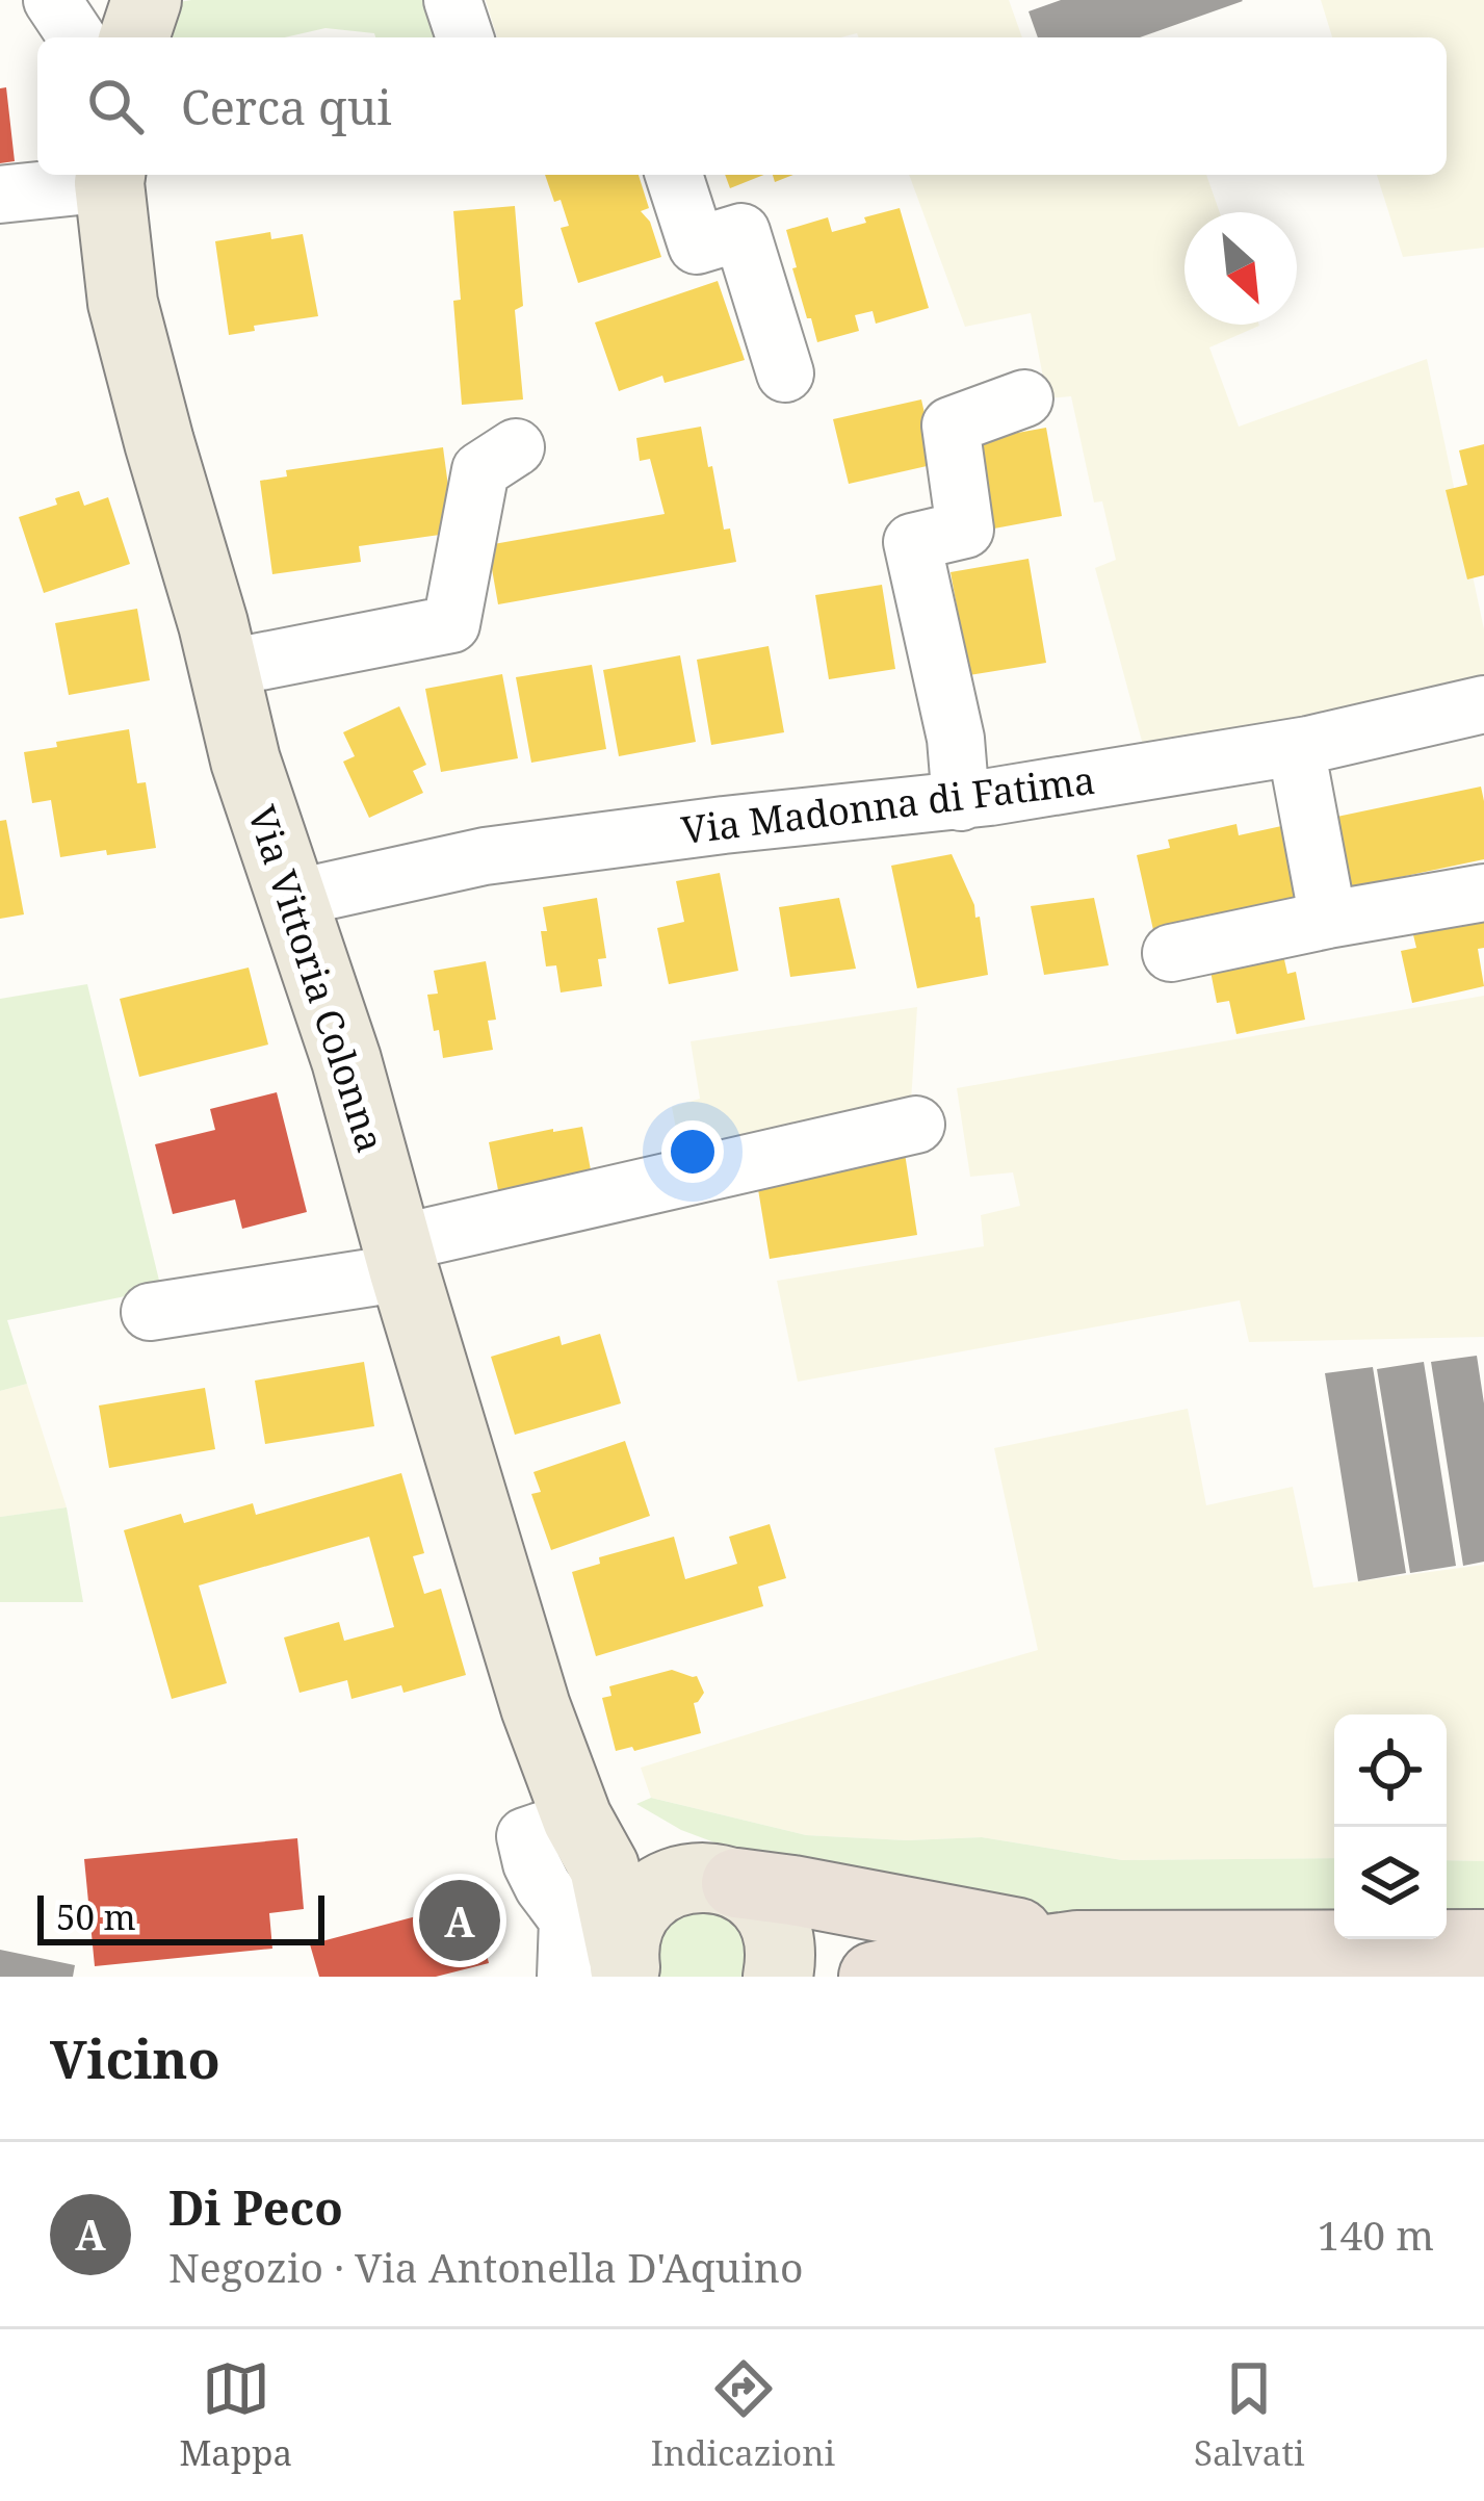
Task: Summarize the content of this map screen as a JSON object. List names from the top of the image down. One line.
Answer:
{"streets":{"main road":["Via Vittoria Colonna"],"street":["Via Madonna di Fatima"]},"crossings":[["Via Madonna di Fatima","Via Vittoria Colonna"]],"scale_bar":"50 m","north":"bottom right","page":{"search":"Cerca qui","pins":"A","scale":"50 m","heading":"Vicino","list":[{"mark":"A","name":"Di Peco","note":"Negozio · Via Antonella D'Aquino","value":"140 m"}],"nav":["Mappa","Indicazioni","Salvati"]}}
